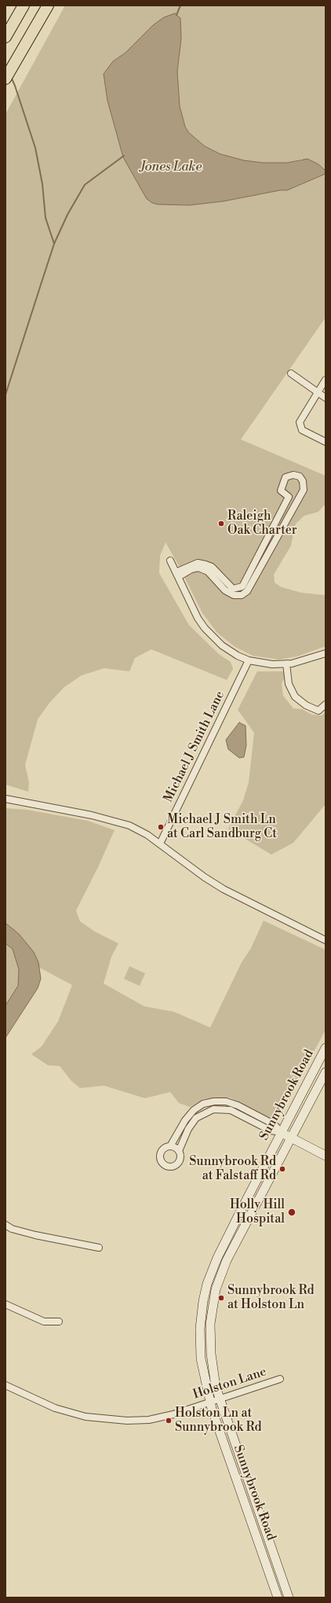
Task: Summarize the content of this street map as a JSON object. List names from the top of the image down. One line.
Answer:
{"streets":{"main road":["Sunnybrook Road"],"street":["Michael J Smith Lane","Holston Lane"]},"crossings":[["Sunnybrook Road","Holston Lane"]],"water":["Jones Lake"],"places":["Raleigh Oak Charter","Michael J Smith Ln at Carl Sandburg Ct","Sunnybrook Rd at Falstaff Rd","Holly Hill Hospital","Sunnybrook Rd at Holston Ln","Holston Ln at Sunnybrook Rd"]}
